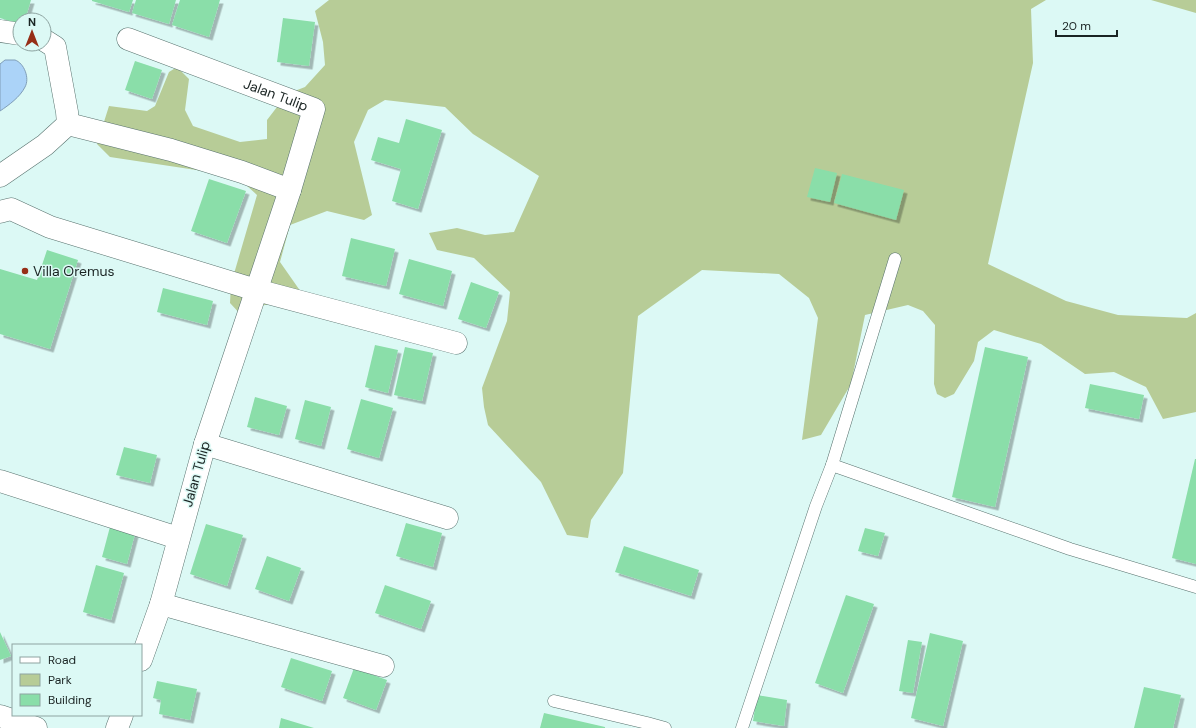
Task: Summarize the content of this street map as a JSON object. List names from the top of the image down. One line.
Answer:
{"streets":{"street":["Jalan Tulip"]},"places":["Villa Oremus"],"legend":["Road","Park","Building"],"scale_bar":"20 m","north":"top"}
